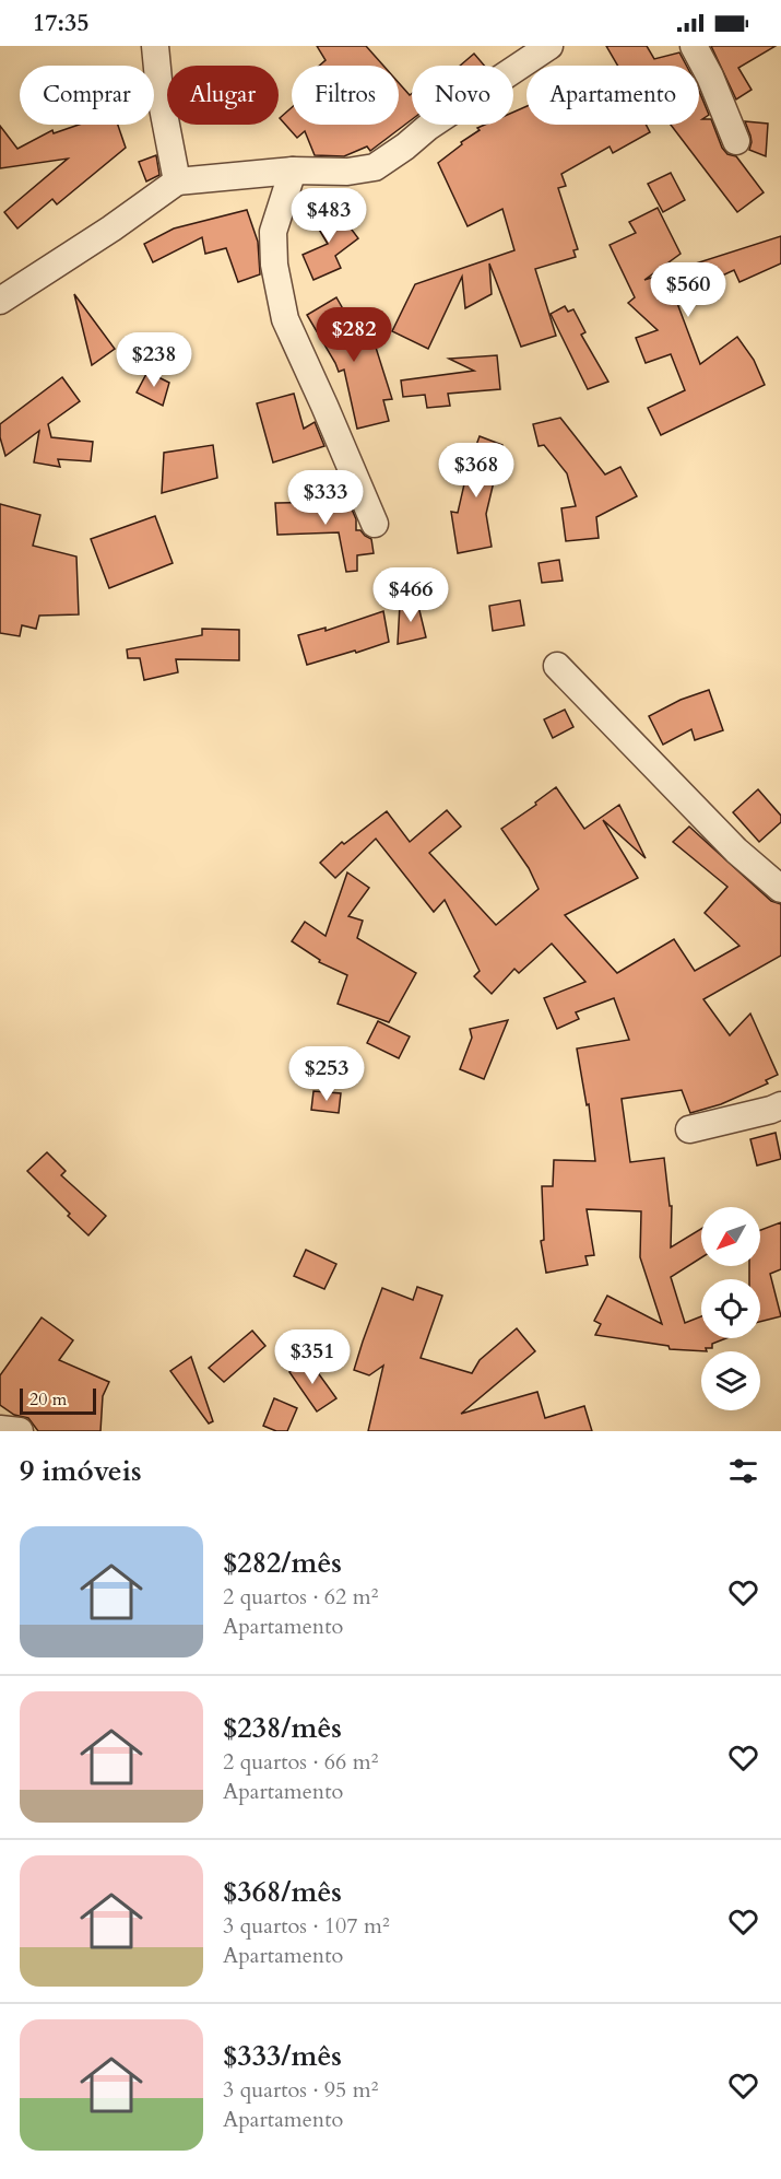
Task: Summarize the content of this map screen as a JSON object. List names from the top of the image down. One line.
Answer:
{"scale_bar":"20 m","north":"bottom left","page":{"status":"17:35","chip":["Comprar","Alugar","Filtros","Novo","Apartamento"],"price":["$483","$560","$282","$238","$368","$333","$466","$253","$351"],"scale":"20 m","heading":"9 imóveis","list":[{"name":"$282/mês","note":"2 quartos · 62 m² · Apartamento"},{"name":"$238/mês","note":"2 quartos · 66 m² · Apartamento"},{"name":"$368/mês","note":"3 quartos · 107 m² · Apartamento"},{"name":"$333/mês","note":"3 quartos · 95 m² · Apartamento"}]}}
